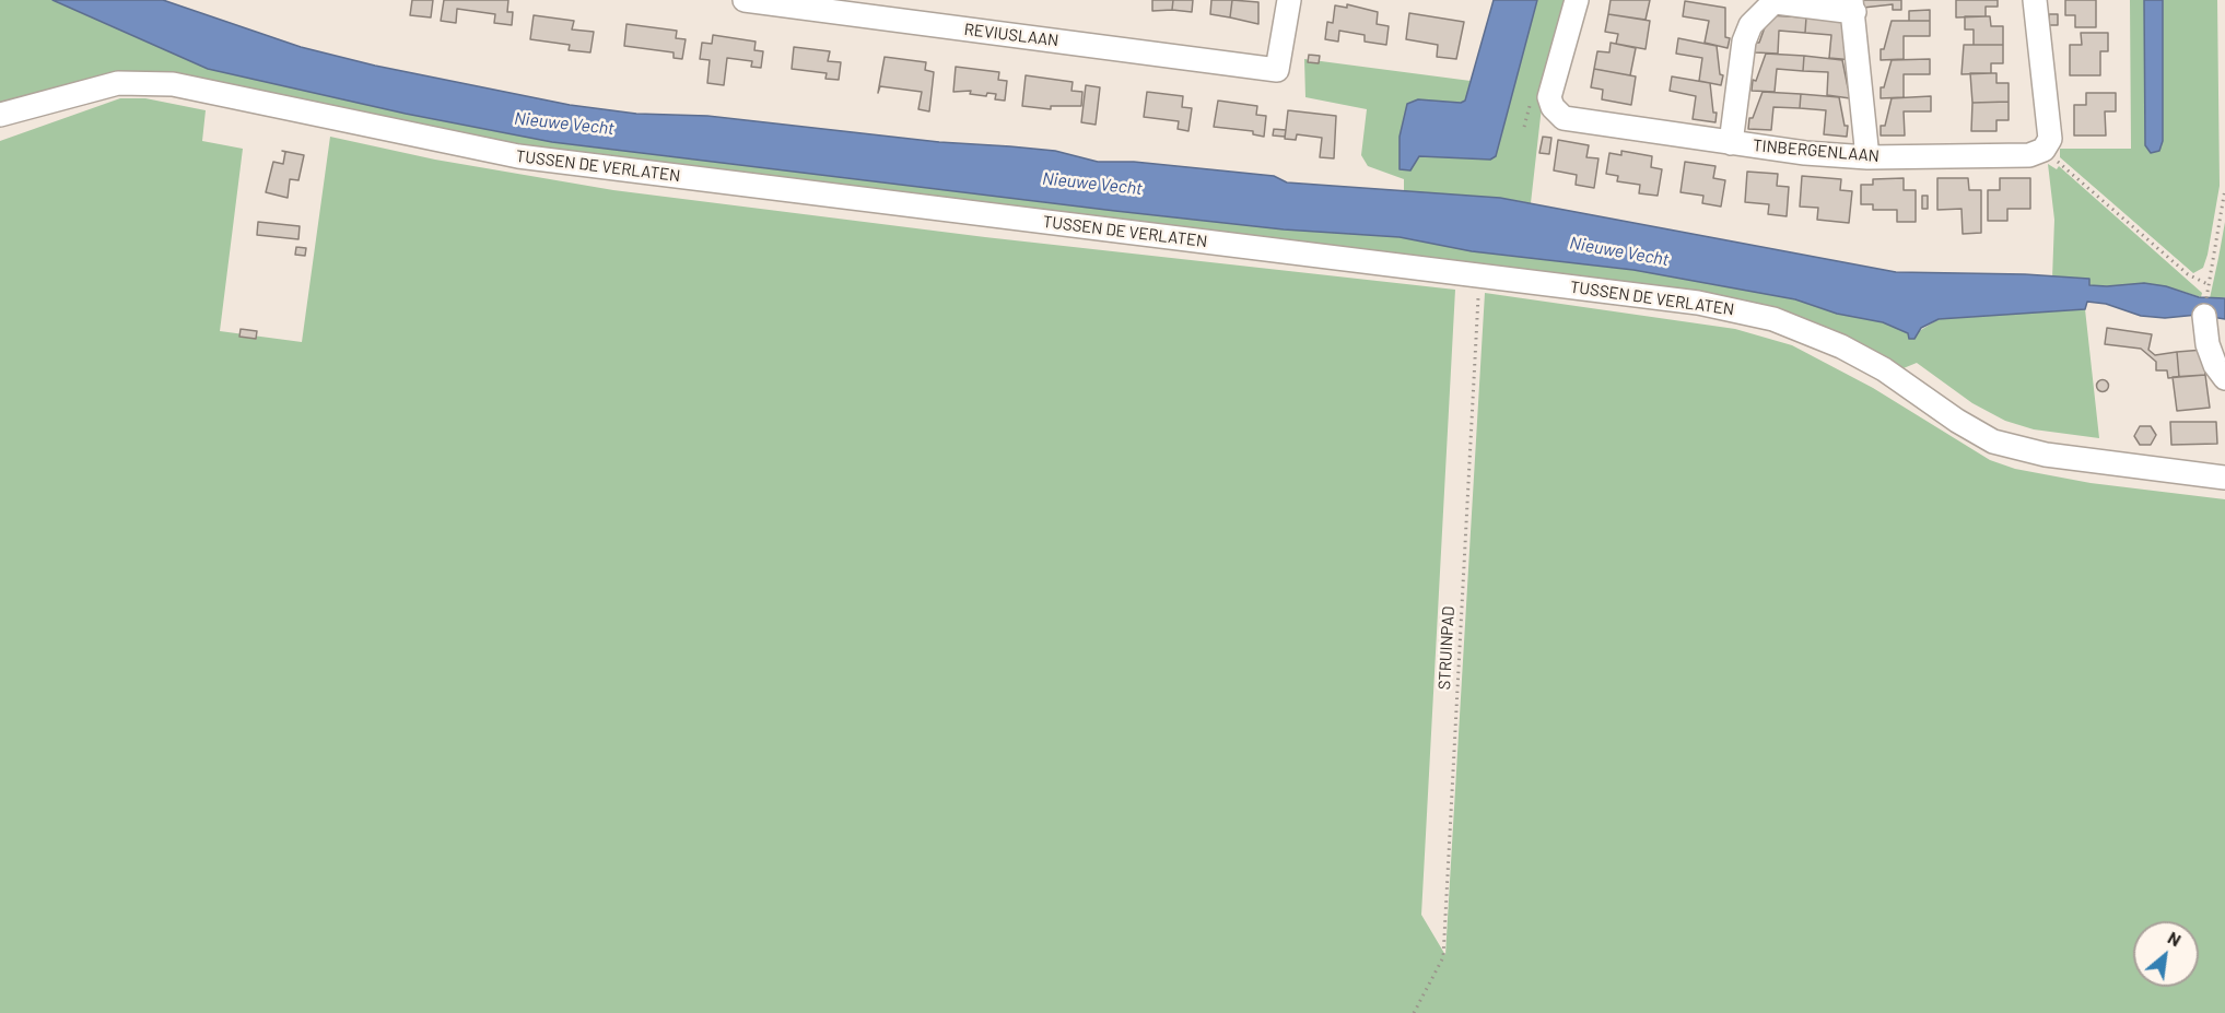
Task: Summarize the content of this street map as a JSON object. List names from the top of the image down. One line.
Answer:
{"streets":{"street":["REVIUSLAAN","TINBERGENLAAN","TUSSEN DE VERLATEN"],"path":["STRUINPAD"]},"crossings":[["TUSSEN DE VERLATEN","STRUINPAD"]],"water":["Nieuwe Vecht"],"north":"top right"}
